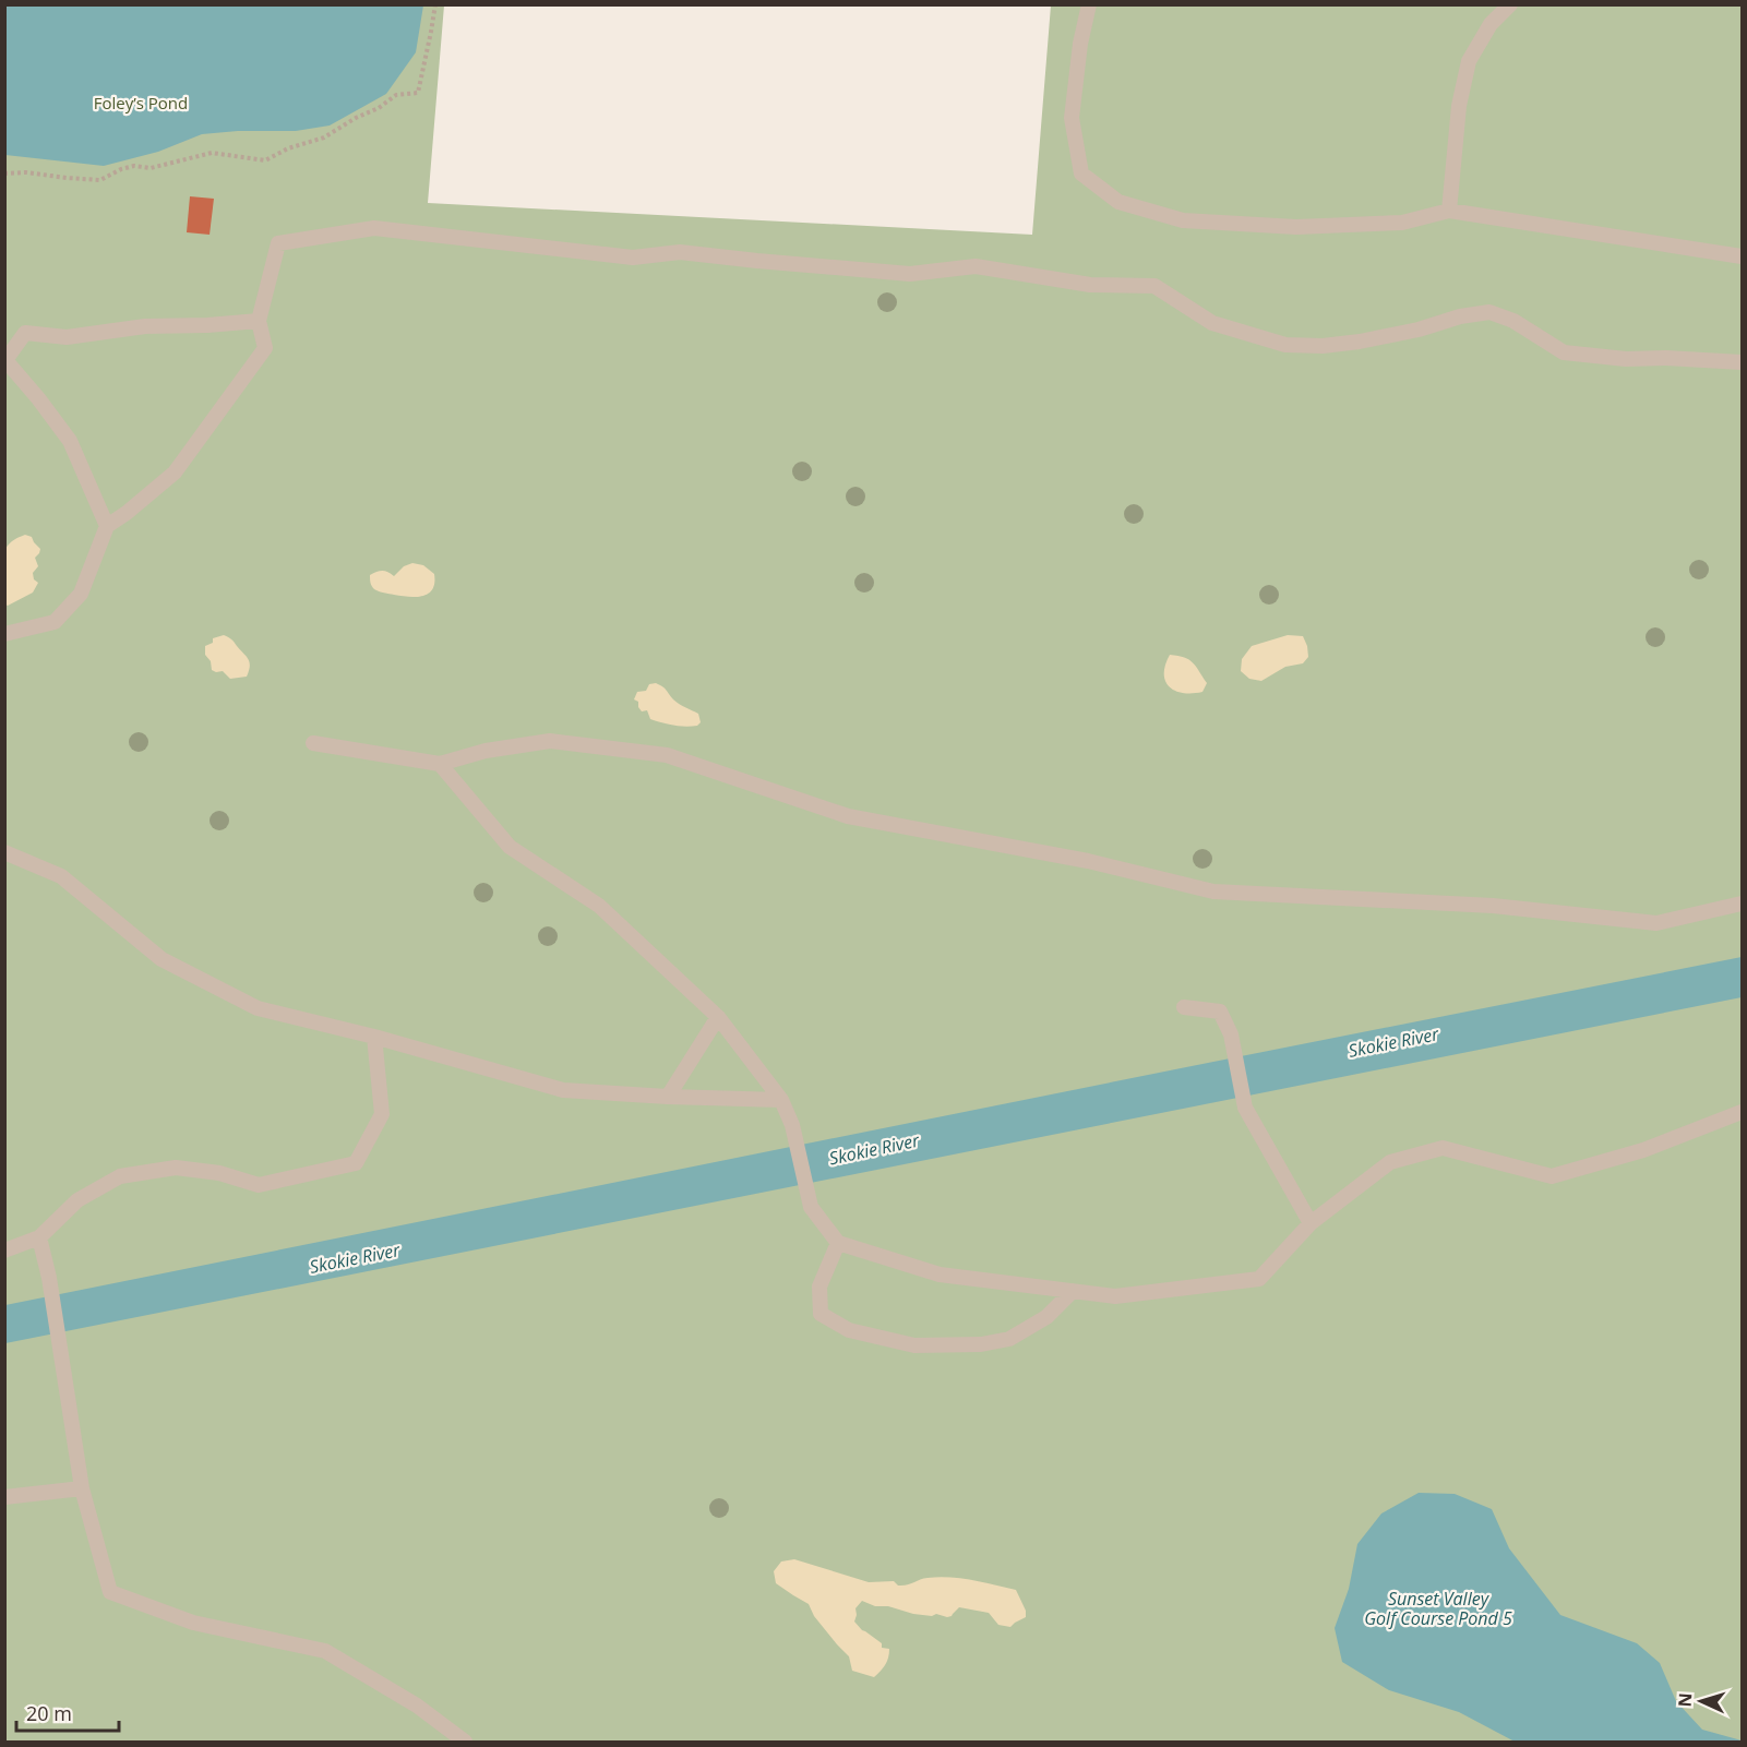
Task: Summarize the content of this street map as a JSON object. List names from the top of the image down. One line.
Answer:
{"water":["Skokie River","Sunset Valley Golf Course Pond 5"],"parks":["Foley’s Pond"],"scale_bar":"20 m","north":"left"}
